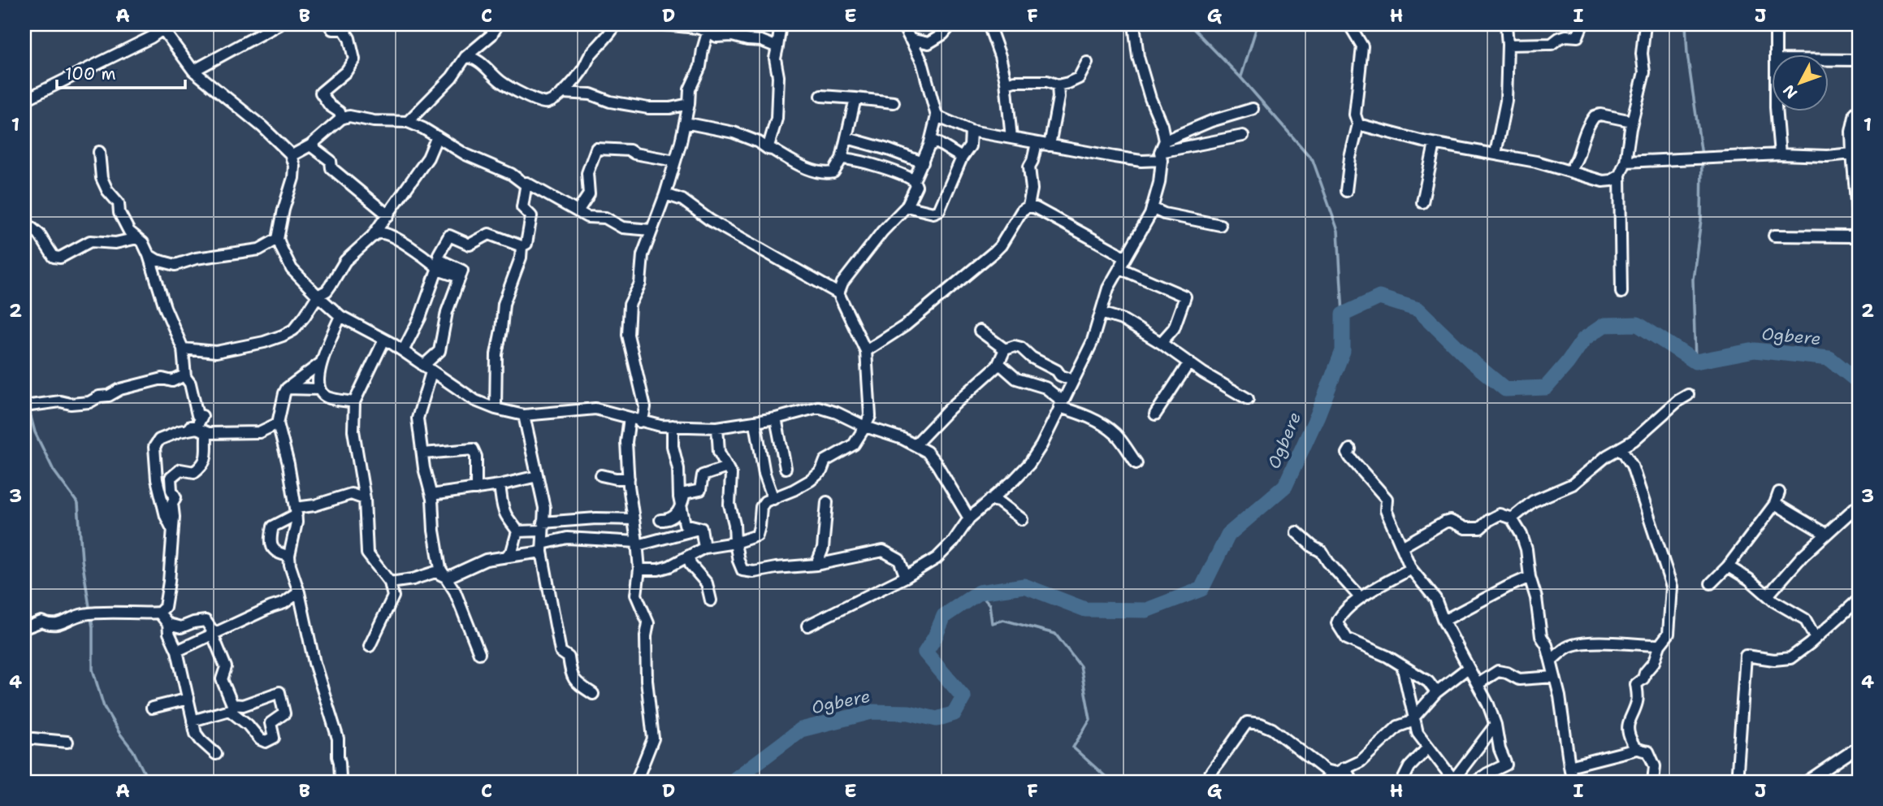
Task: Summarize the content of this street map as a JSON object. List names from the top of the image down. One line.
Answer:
{"water":["Ogbere"],"scale_bar":"100 m","north":"bottom left","grid":{"columns":["A","B","C","D","E","F","G","H","I","J"],"rows":["1","2","3","4"]}}
